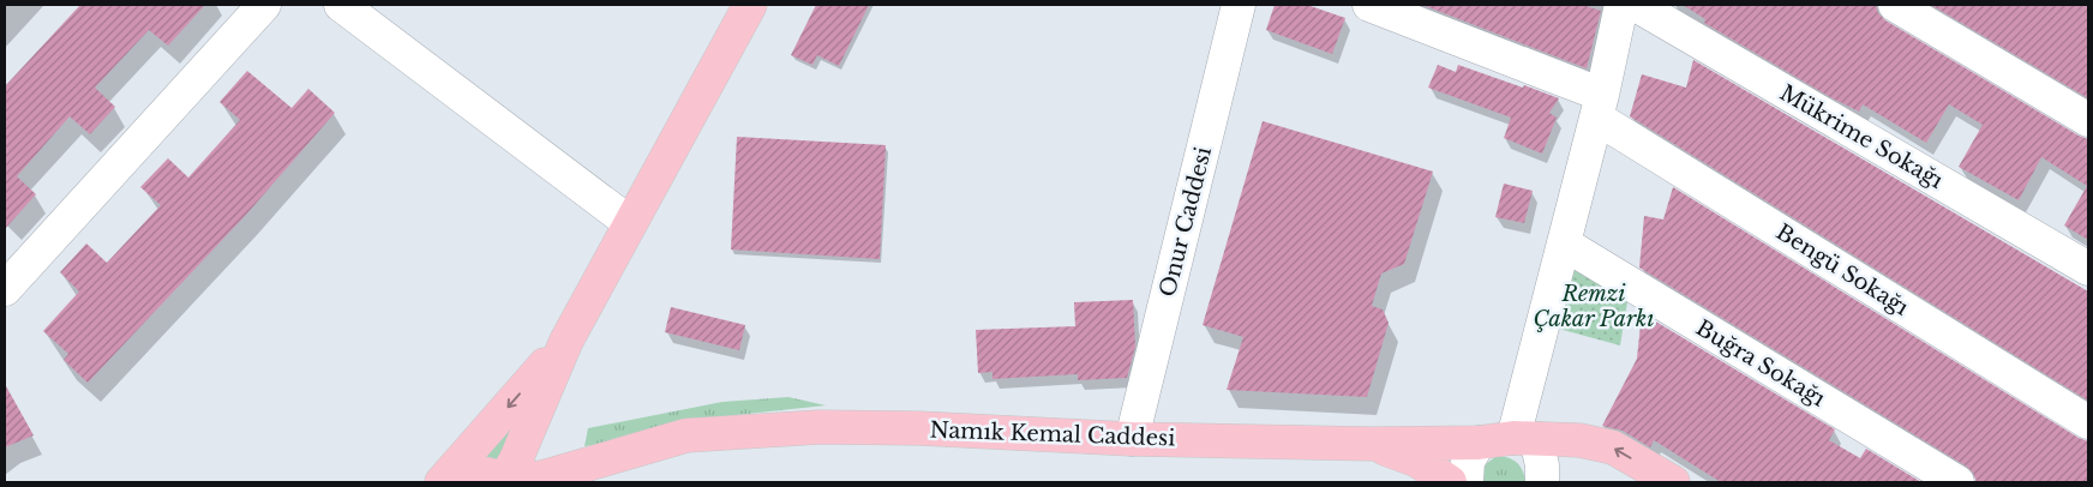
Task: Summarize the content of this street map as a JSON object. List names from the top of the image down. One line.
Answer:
{"streets":{"main road":["Namık Kemal Caddesi"],"street":["Mükrime Sokağı","Onur Caddesi","Bengü Sokağı","Buğra Sokağı"]},"crossings":[["Onur Caddesi","Namık Kemal Caddesi"]],"parks":["Remzi Çakar Parkı"]}
